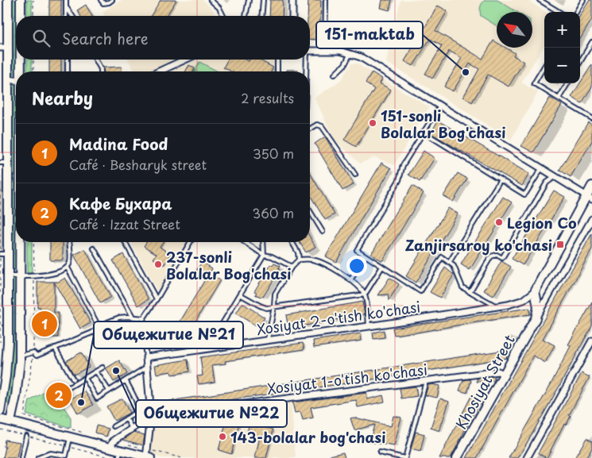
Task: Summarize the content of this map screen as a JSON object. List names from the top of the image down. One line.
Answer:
{"streets":{"main road":["Khosiyat Street"],"street":["Xosiyat 2-o'tish ko'chasi","Xosiyat 1-o'tish ko'chasi"]},"crossings":[["Xosiyat 2-o'tish ko'chasi","Khosiyat Street"],["Xosiyat 1-o'tish ko'chasi","Khosiyat Street"]],"places":{"other":["151-maktab","151-sonli Bolalar Bog'chasi","Legion Co","237-sonli Bolalar Bog'chasi","Общежитие №22","Общежитие №21","143-bolalar bog'chasi"],"transit":["Zanjirsaroy ko'chasi"]},"north":"top left","page":{"map_buttons":["+","−"],"search":"Search here","heading":["Nearby","2 results"],"list":[{"mark":"1","name":"Madina Food","note":"Café · Besharyk street","value":"350 m"},{"mark":"2","name":"Кафе Бухара","note":"Café · Izzat Street","value":"360 m"}],"pins":["1","2"]}}
